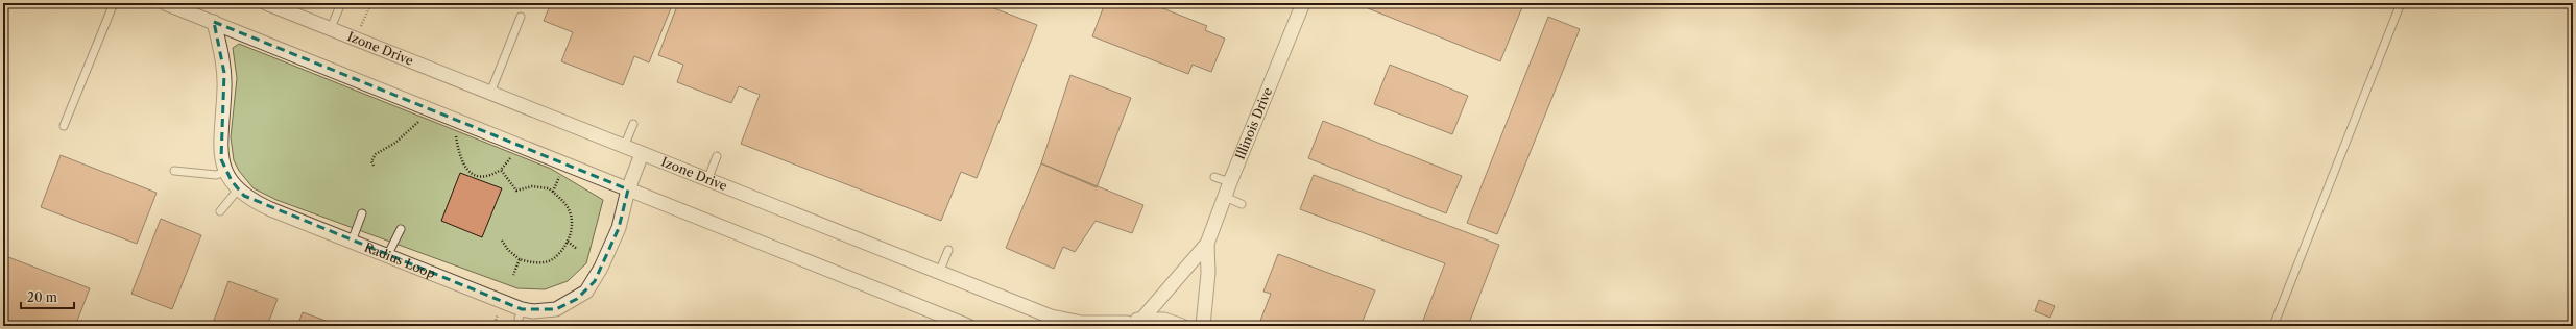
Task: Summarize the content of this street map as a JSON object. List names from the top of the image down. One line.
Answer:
{"streets":{"street":["Izone Drive","Illinois Drive","Radius Loop"]},"crossings":[["Izone Drive","Illinois Drive"],["Izone Drive","Radius Loop"]],"scale_bar":"20 m"}
